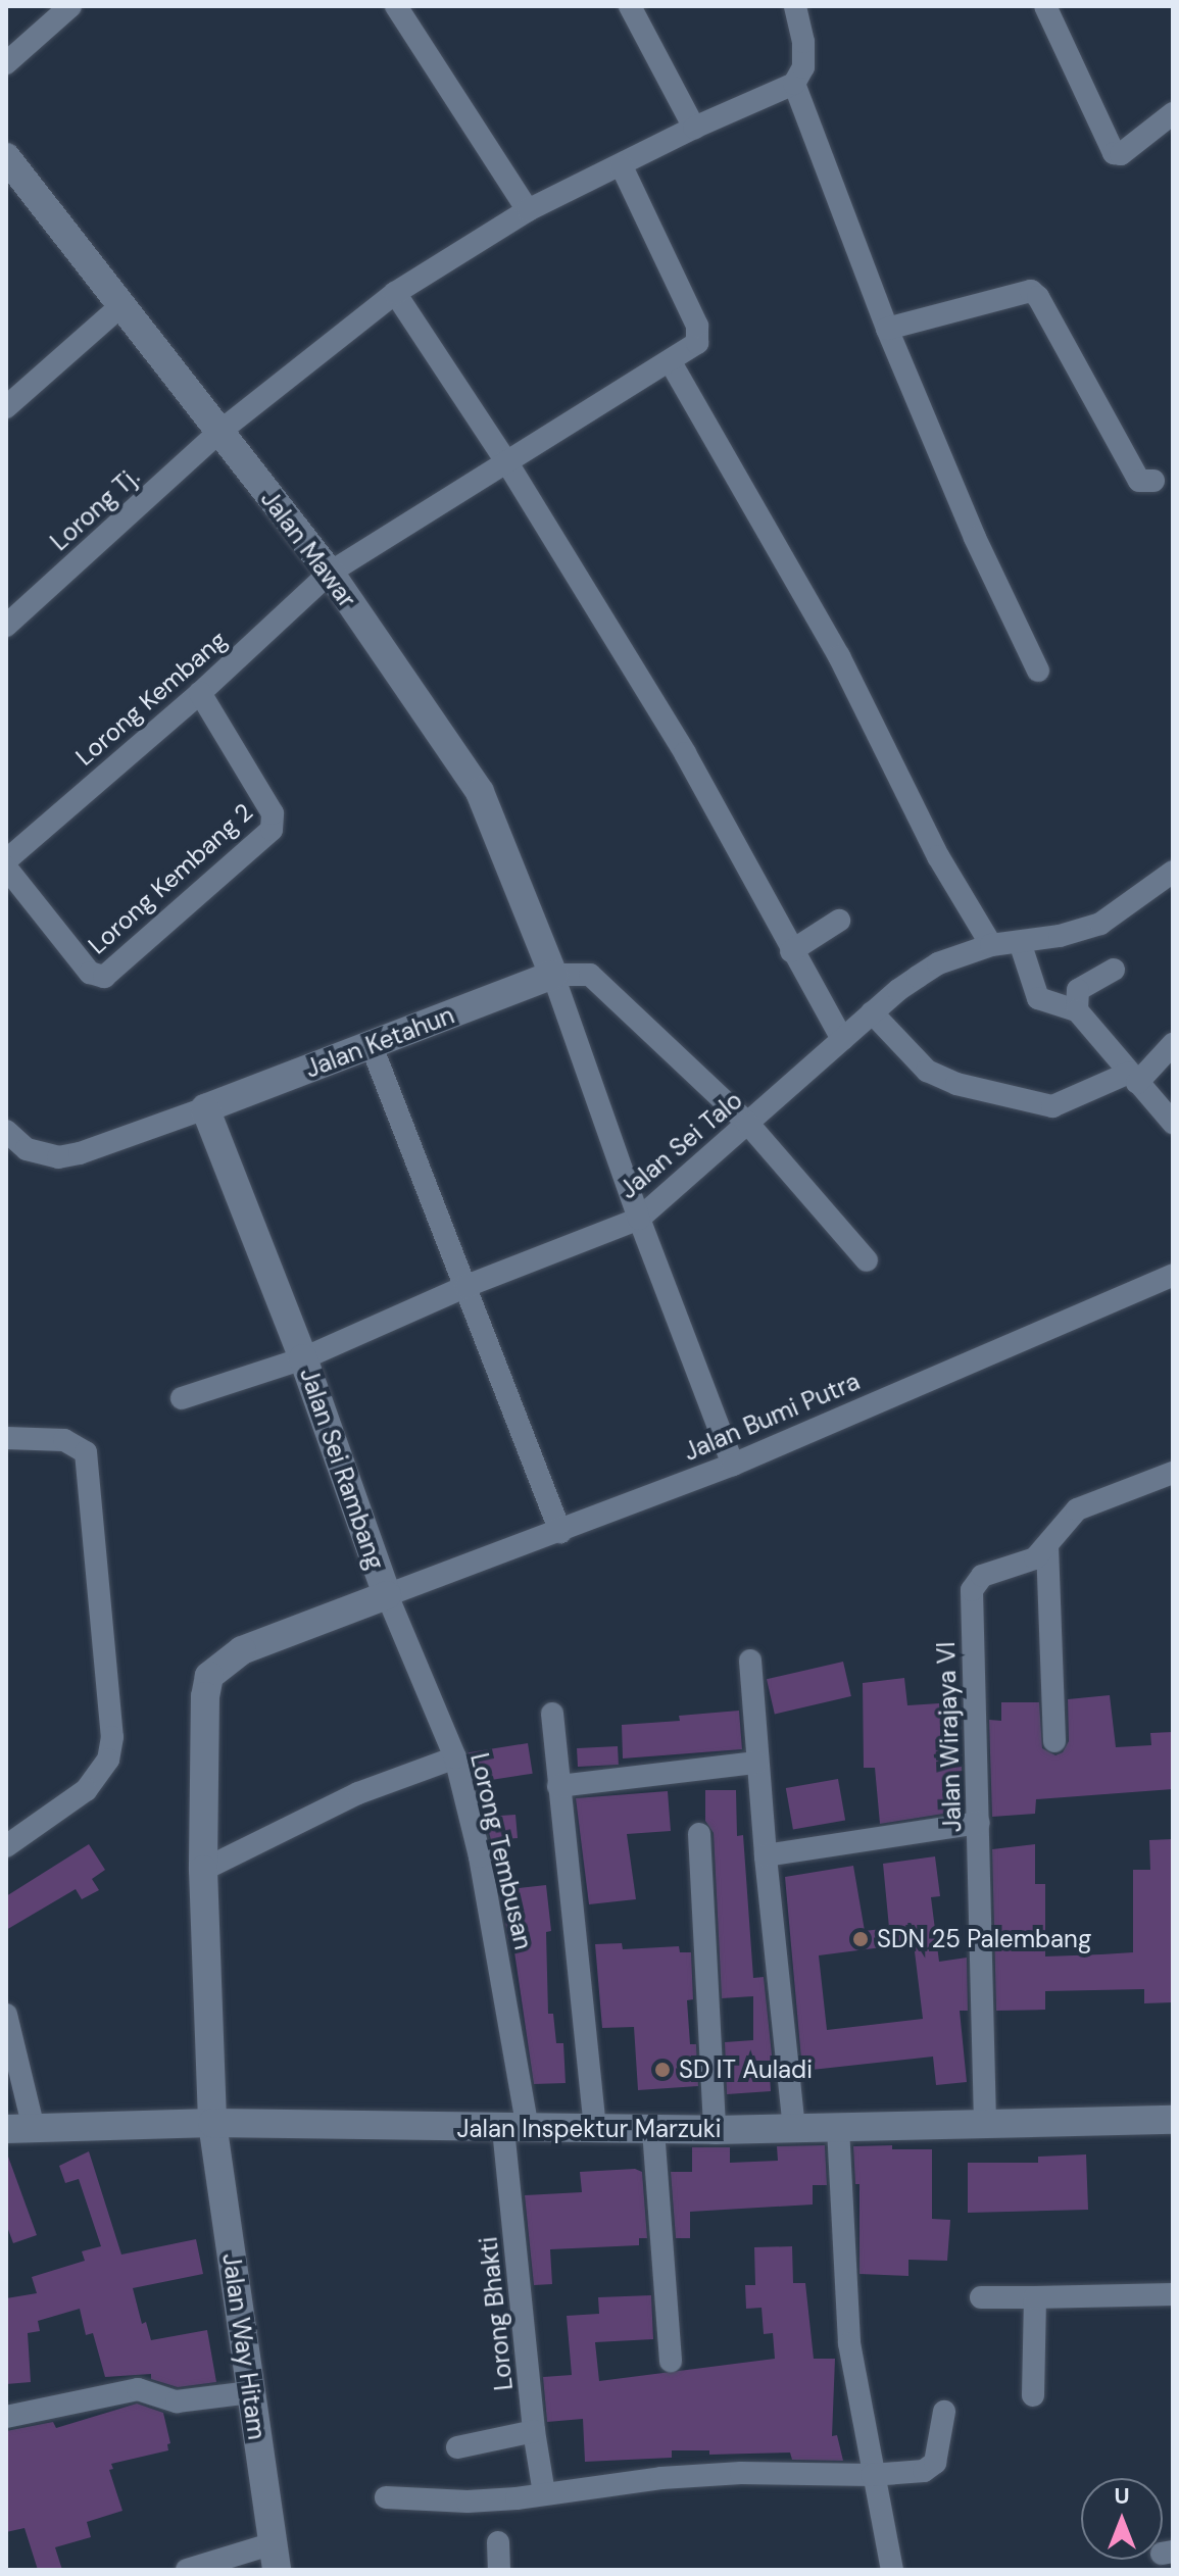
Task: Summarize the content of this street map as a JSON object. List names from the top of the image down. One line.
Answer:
{"streets":{"street":["Lorong Tj.","Jalan Mawar","Lorong Kembang","Lorong Kembang 2","Jalan Ketahun","Jalan Sei Talo","Jalan Bumi Putra","Jalan Sei Rambang","Jalan Wirajaya VI","Lorong Tembusan","Jalan Inspektur Marzuki","Lorong Bhakti","Jalan Way Hitam"]},"crossings":[["Lorong Tj.","Jalan Mawar"],["Lorong Tj.","Lorong Kembang"],["Jalan Mawar","Lorong Kembang"],["Jalan Mawar","Jalan Ketahun"],["Lorong Kembang","Lorong Kembang 2"],["Jalan Ketahun","Jalan Sei Rambang"],["Jalan Sei Talo","Jalan Sei Rambang"],["Jalan Bumi Putra","Jalan Sei Rambang"],["Jalan Bumi Putra","Lorong Tembusan"],["Jalan Sei Rambang","Lorong Tembusan"],["Jalan Sei Rambang","Jalan Inspektur Marzuki"],["Jalan Sei Rambang","Jalan Way Hitam"],["Jalan Wirajaya VI","Jalan Inspektur Marzuki"],["Lorong Tembusan","Jalan Inspektur Marzuki"],["Lorong Tembusan","Lorong Bhakti"],["Jalan Inspektur Marzuki","Lorong Bhakti"],["Jalan Inspektur Marzuki","Jalan Way Hitam"]],"places":["SDN 25 Palembang","SD IT Auladi"],"north":"top"}
